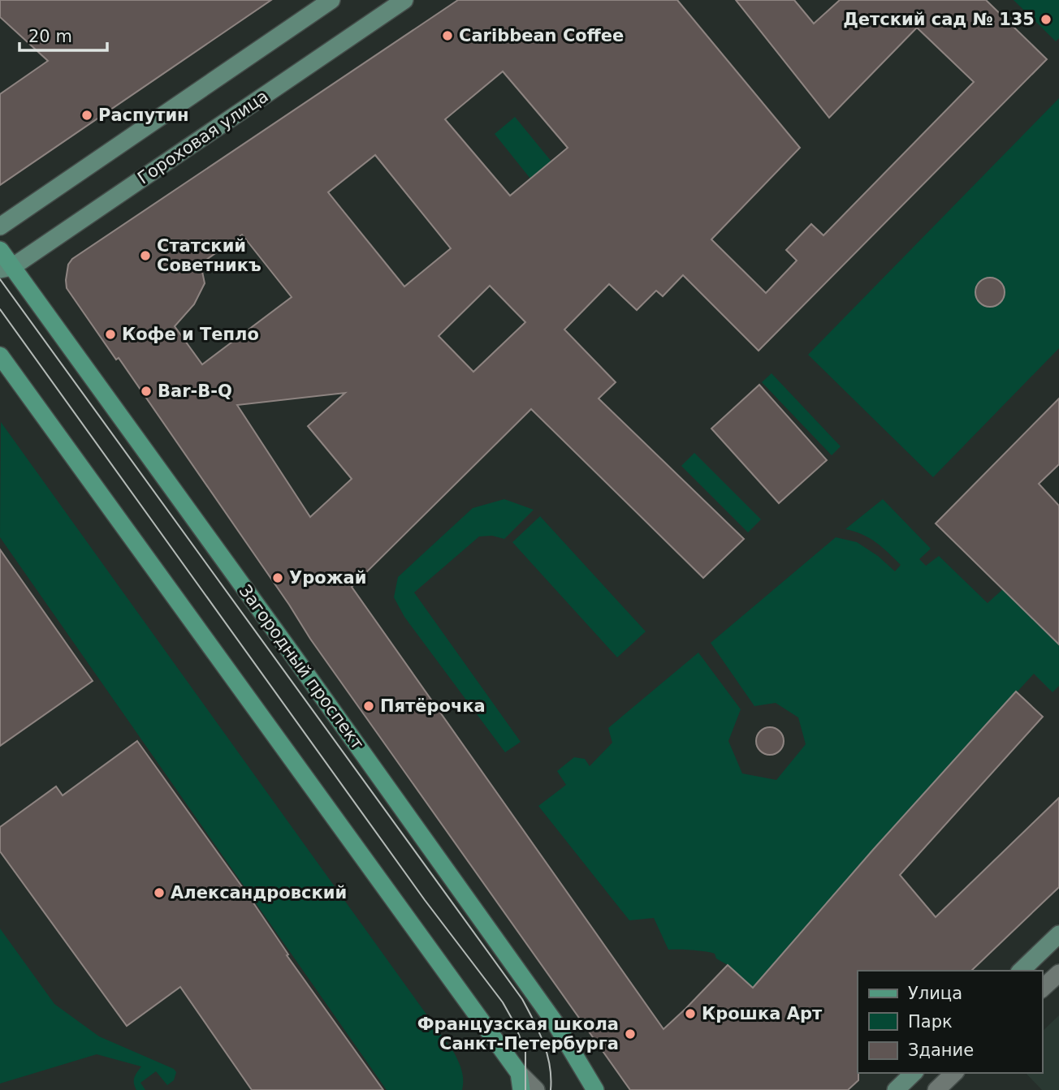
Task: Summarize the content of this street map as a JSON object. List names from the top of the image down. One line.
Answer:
{"streets":{"main road":["Гороховая улица","Загородный проспект"]},"crossings":[["Гороховая улица","Загородный проспект"]],"places":["Детский сад № 135","Caribbean Coffee","Распутин","Статский Советникъ","Кофе и Тепло","Bar-B-Q","Урожай","Пятёрочка","Александровский","Крошка Арт","Французская школа Санкт-Петербурга"],"legend":["Улица","Парк","Здание"],"scale_bar":"20 m"}
